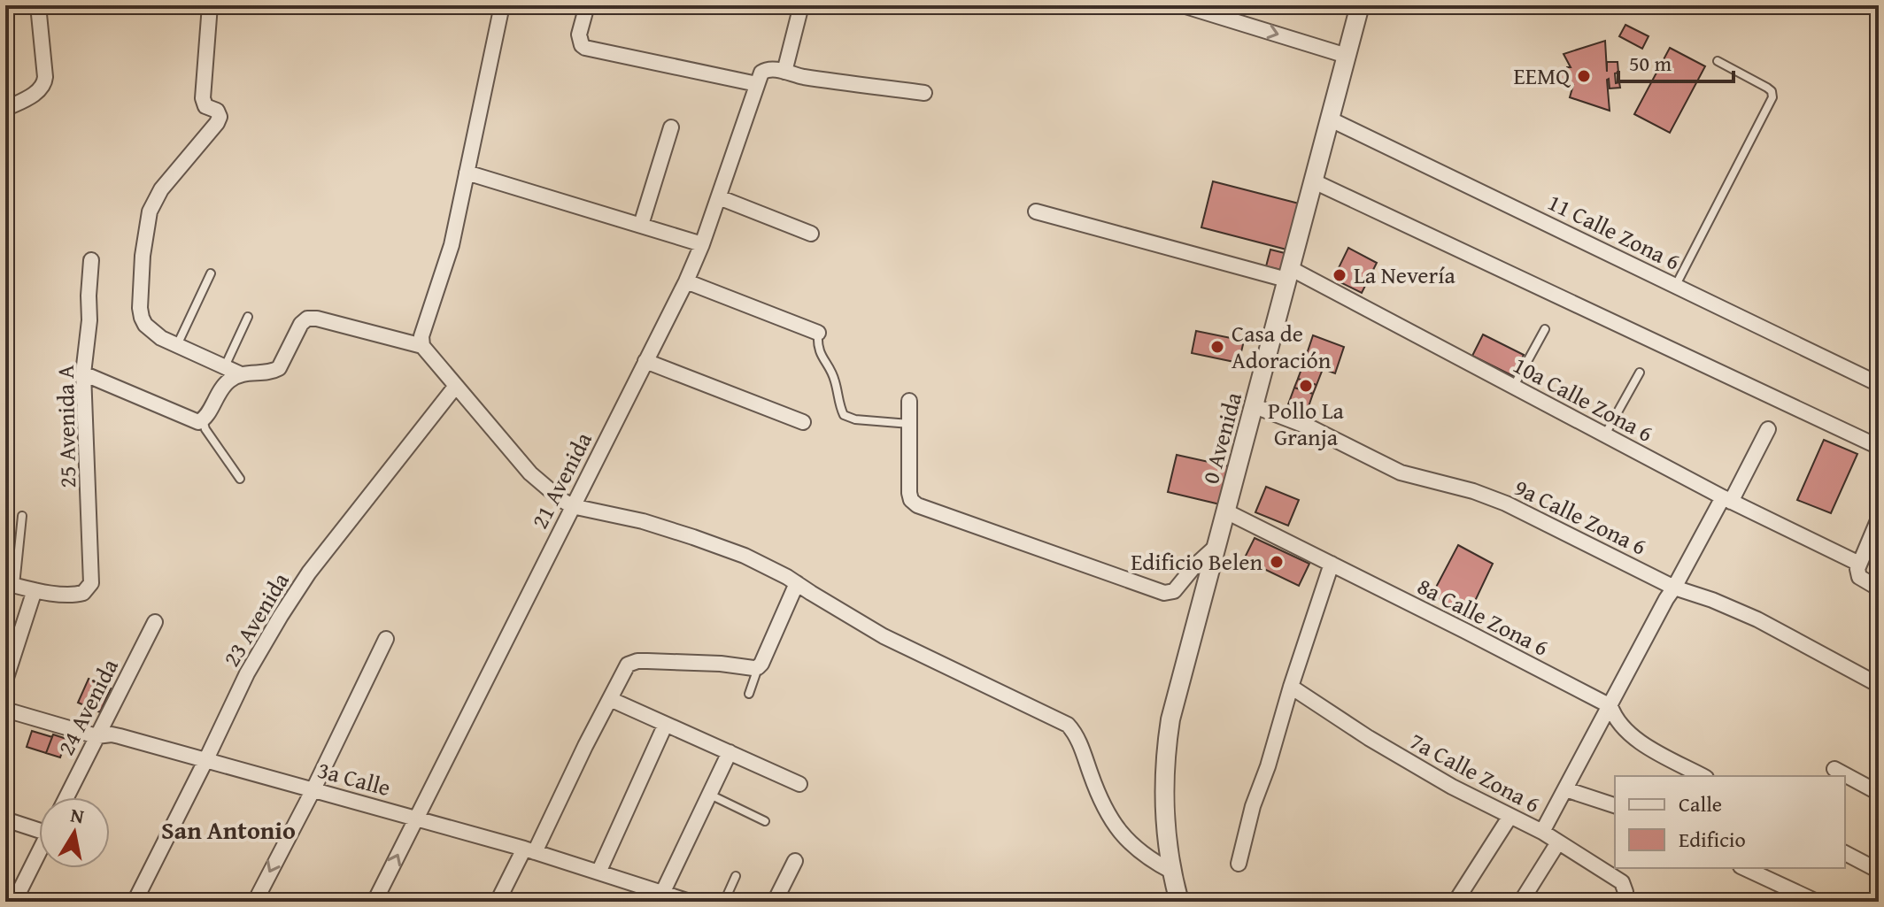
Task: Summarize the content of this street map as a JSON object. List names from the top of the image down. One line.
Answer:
{"streets":{"street":["11 Calle Zona 6","10a Calle Zona 6","25 Avenida A","0 Avenida","21 Avenida","9a Calle Zona 6","8a Calle Zona 6","23 Avenida","24 Avenida","7a Calle Zona 6","3a Calle"]},"crossings":[["11 Calle Zona 6","0 Avenida"],["10a Calle Zona 6","0 Avenida"],["0 Avenida","9a Calle Zona 6"],["0 Avenida","8a Calle Zona 6"],["21 Avenida","3a Calle"],["23 Avenida","3a Calle"],["24 Avenida","3a Calle"]],"districts":["San Antonio"],"places":["EEMQ","La Nevería","Casa de Adoración","Pollo La Granja","Edificio Belen"],"legend":["Calle","Edificio"],"scale_bar":"50 m","north":"top"}
